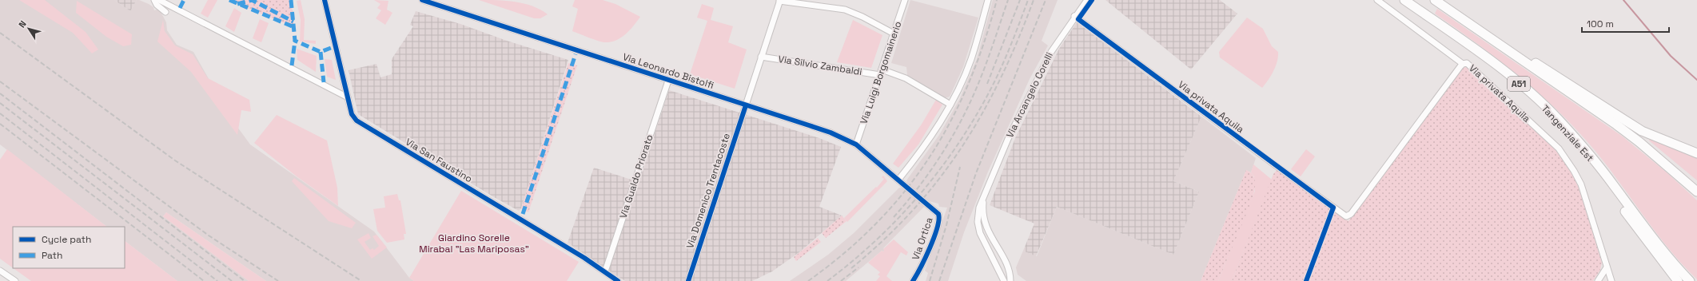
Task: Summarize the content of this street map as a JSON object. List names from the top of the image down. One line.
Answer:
{"streets":{"highway":["A51","Tangenziale Est"],"street":["Via Silvio Zambaldi","Via Leonardo Bistolfi","Via Luigi Borgomainerio","Via privata Aquila","Via Arcangelo Corelli","Via San Faustino","Via Gualdo Priorato","Via Domenico Trentacoste","Via Ortica"]},"crossings":[["Via Silvio Zambaldi","Via Luigi Borgomainerio"],["Via Silvio Zambaldi","Via Domenico Trentacoste"],["Via Leonardo Bistolfi","Via Luigi Borgomainerio"],["Via Leonardo Bistolfi","Via Gualdo Priorato"],["Via Leonardo Bistolfi","Via Domenico Trentacoste"],["Via Leonardo Bistolfi","Via Ortica"],["Via privata Aquila","Via Arcangelo Corelli"],["Via San Faustino","Via Gualdo Priorato"]],"parks":["Giardino Sorelle Mirabal \"Las Mariposas\""],"legend":["Cycle path","Path"],"scale_bar":"100 m","north":"top left"}
